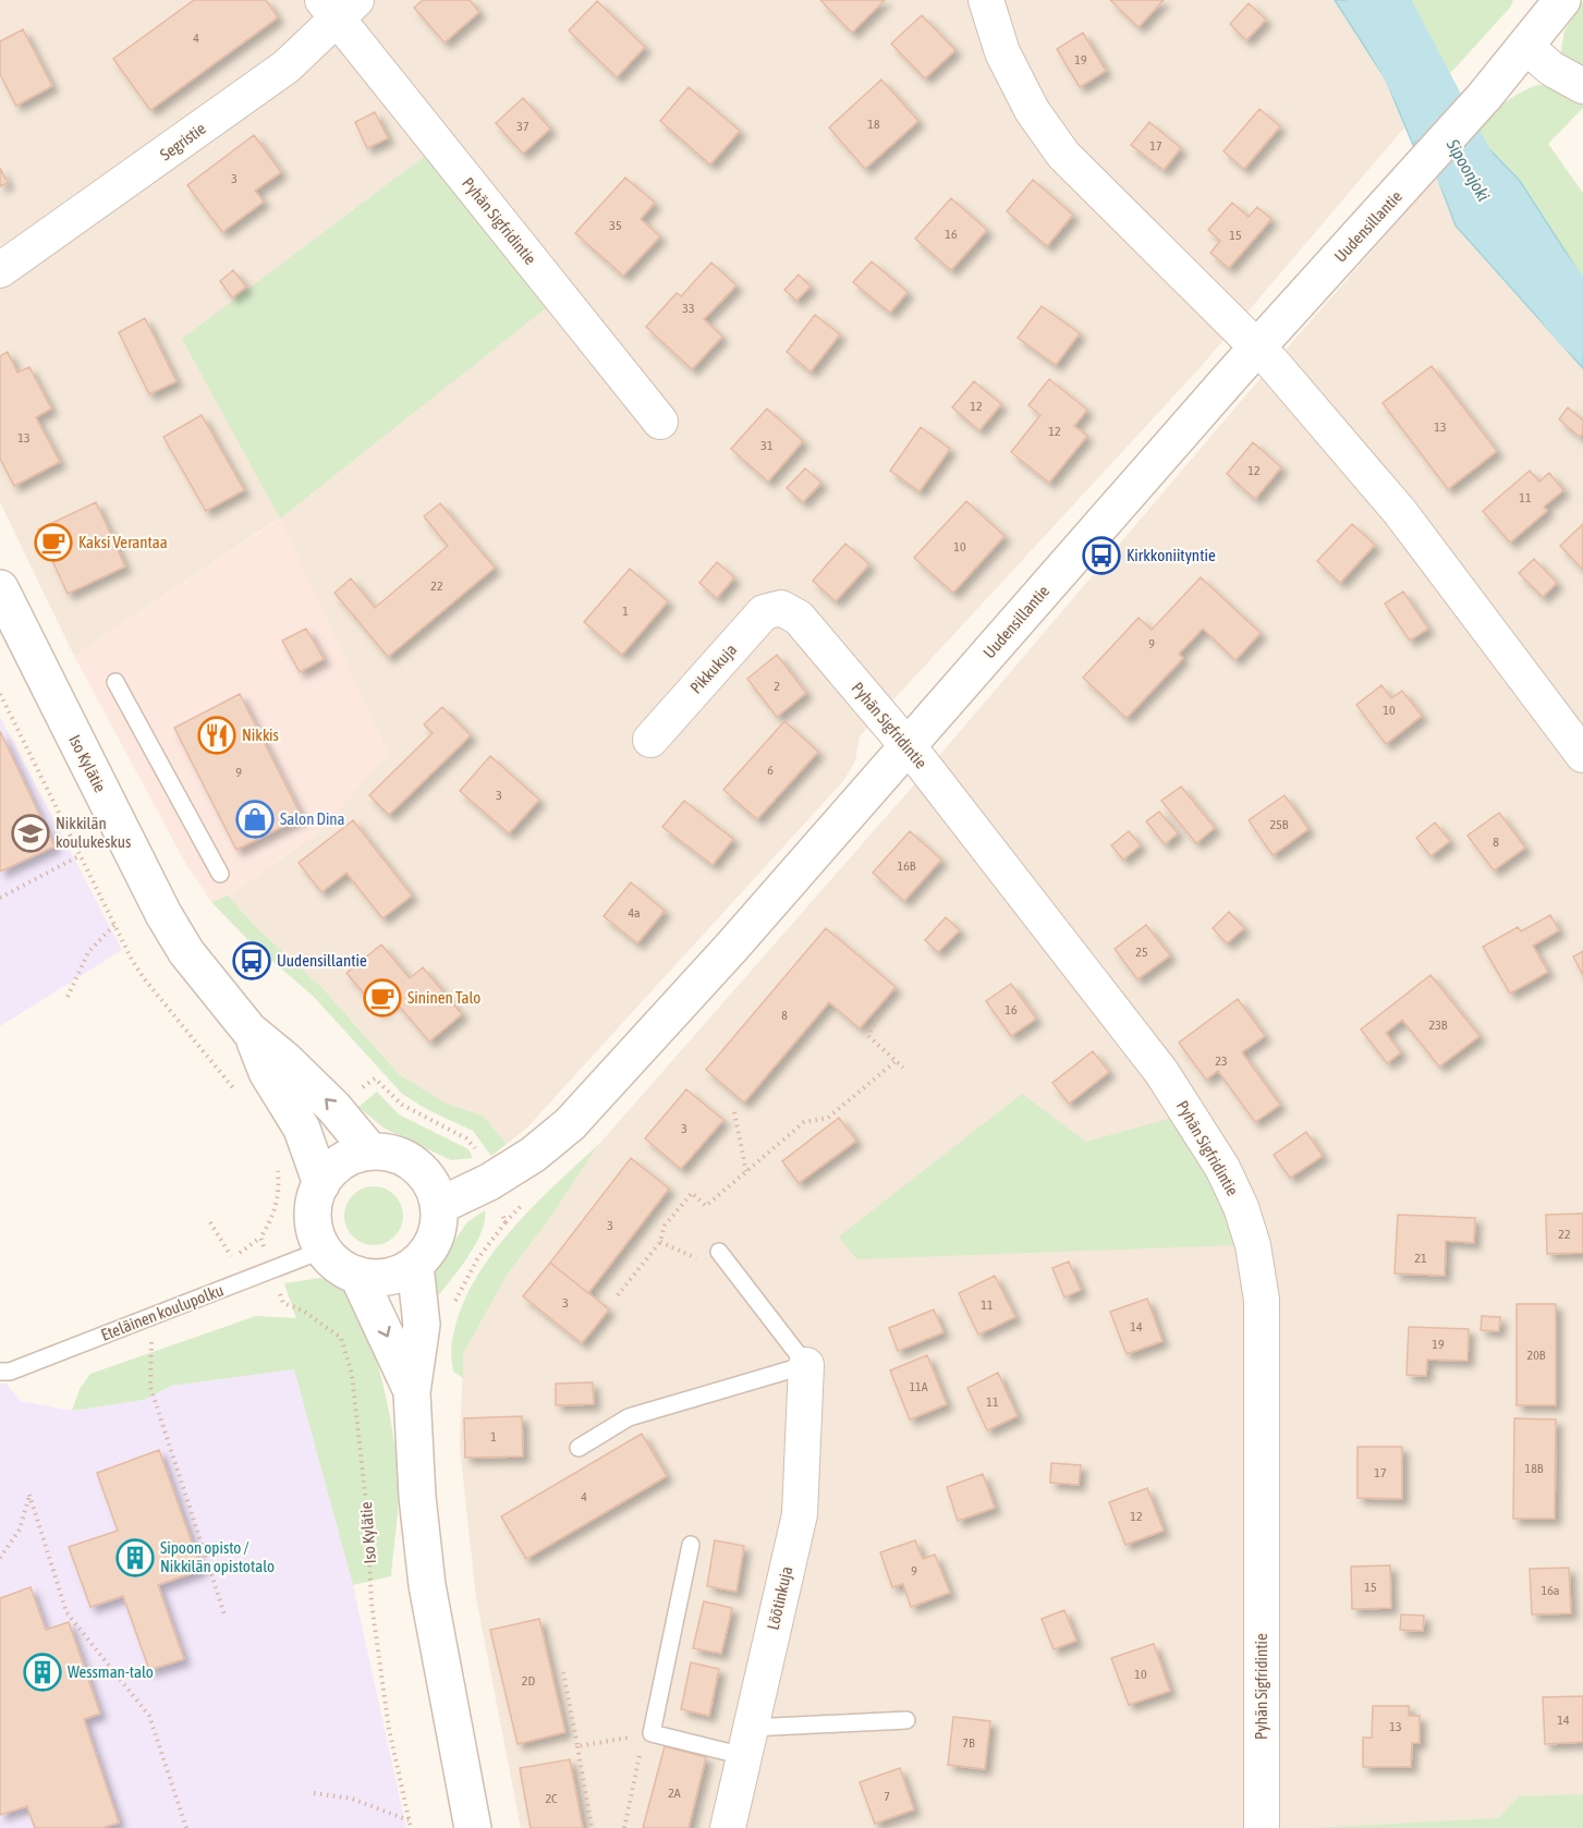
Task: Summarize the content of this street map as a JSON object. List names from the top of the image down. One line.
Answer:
{"streets":{"street":["Segristie","Pyhän Sigfridintie","Uudensillantie","Pikkukuja","Iso Kylätie","Löötinkuja"],"lane":["Eteläinen koulupolku"]},"crossings":[["Segristie","Pyhän Sigfridintie"],["Pyhän Sigfridintie","Uudensillantie"],["Pyhän Sigfridintie","Pikkukuja"],["Uudensillantie","Iso Kylätie"],["Uudensillantie","Eteläinen koulupolku"],["Iso Kylätie","Eteläinen koulupolku"]],"water":["Sipoonjoki"],"places":{"cafe":["Kaksi Verantaa","Sininen Talo"],"bus stop":["Kirkkoniityntie","Uudensillantie"],"restaurant":["Nikkis"],"shop":["Salon Dina"],"school or university":["Nikkilän koulukeskus"],"building":["Sipoon opisto / Nikkilän opistotalo","Wessman-talo"]},"house_numbers":["4","19","18","37","17","3","35","16","15","33","12","13","12","13","31","12","11","10","22","1","9","2","10","6","9","3","25B","8","16B","4a","25","16","8","23B","23","3","3","22","21","3","11","14","19","20B","11A","11","1","18B","17","4","12","9","15","16a","10","2D","14","13","7B","2A","7","2C"]}
